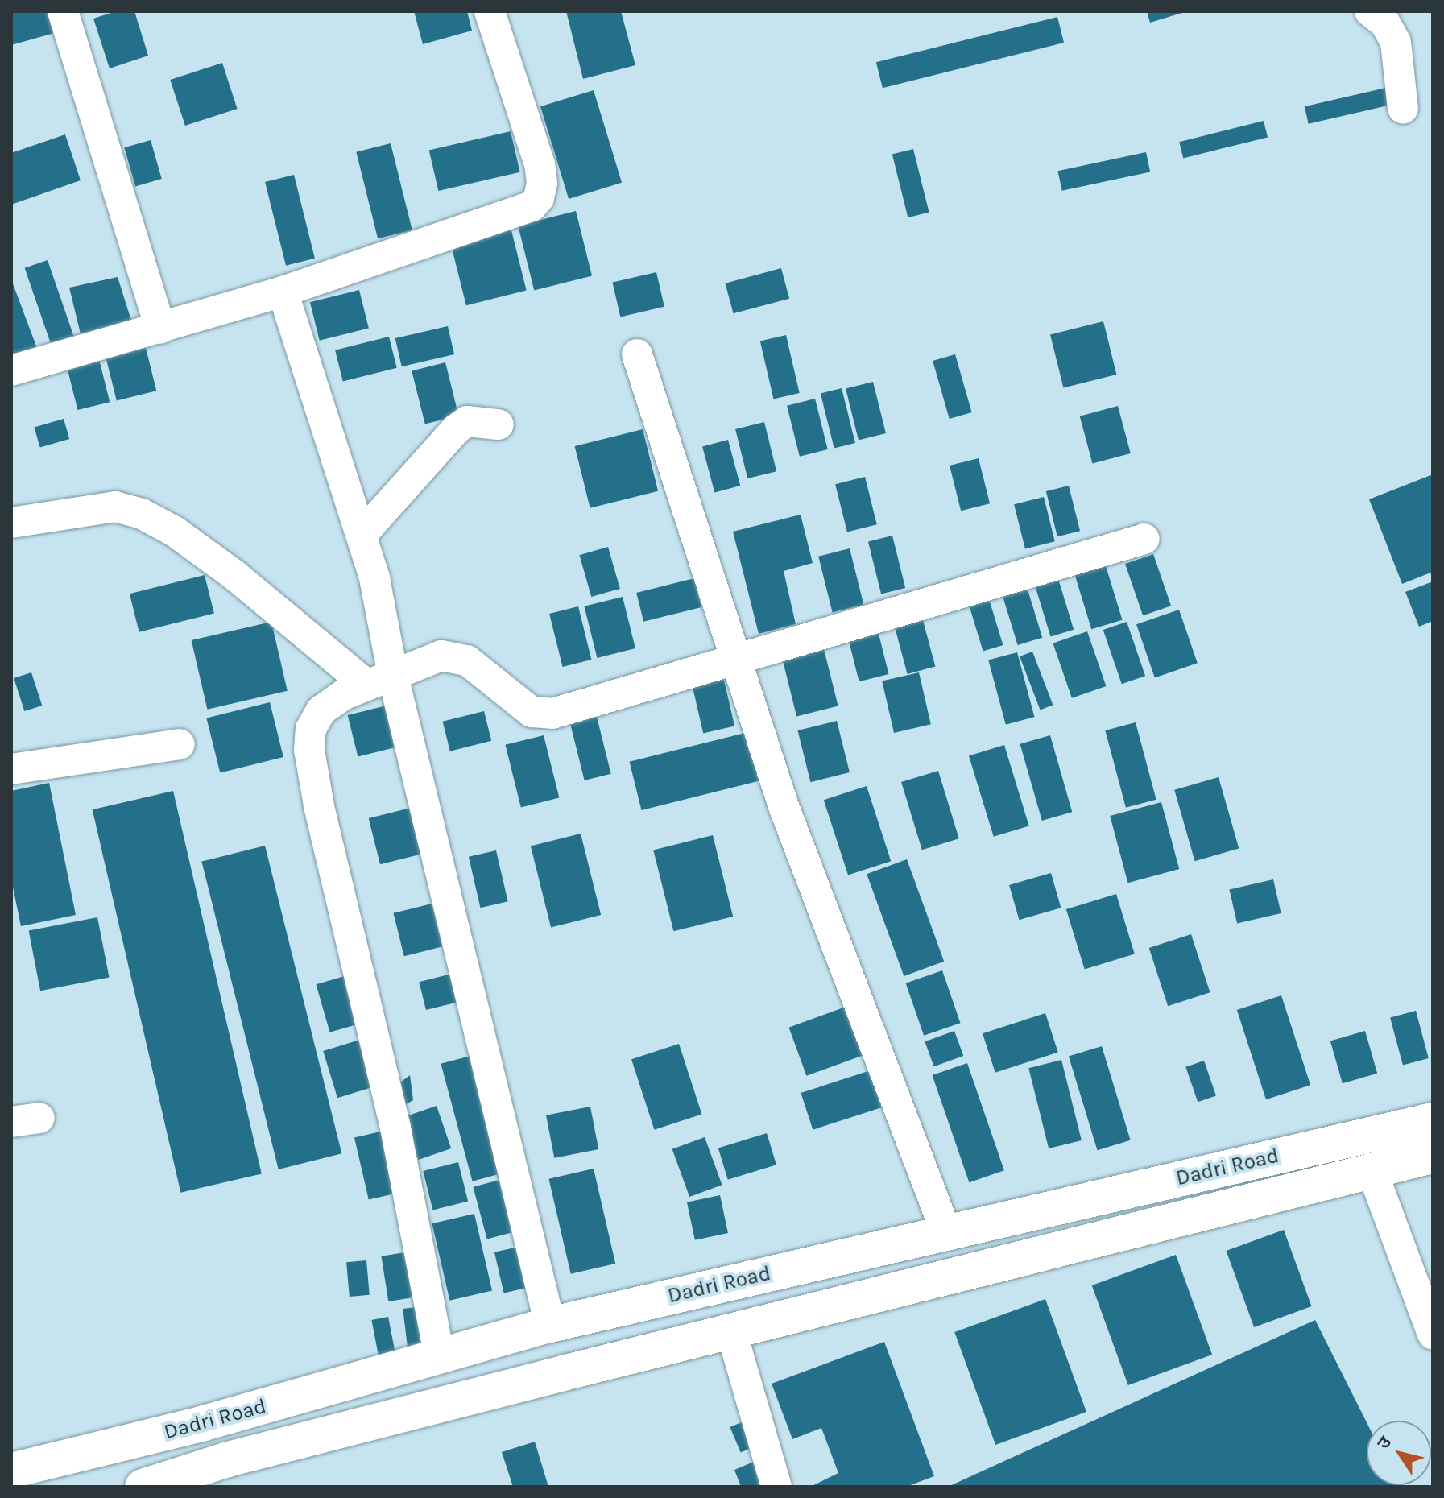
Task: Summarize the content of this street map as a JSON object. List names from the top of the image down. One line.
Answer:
{"streets":{"main road":["Dadri Road"]},"north":"top left"}
